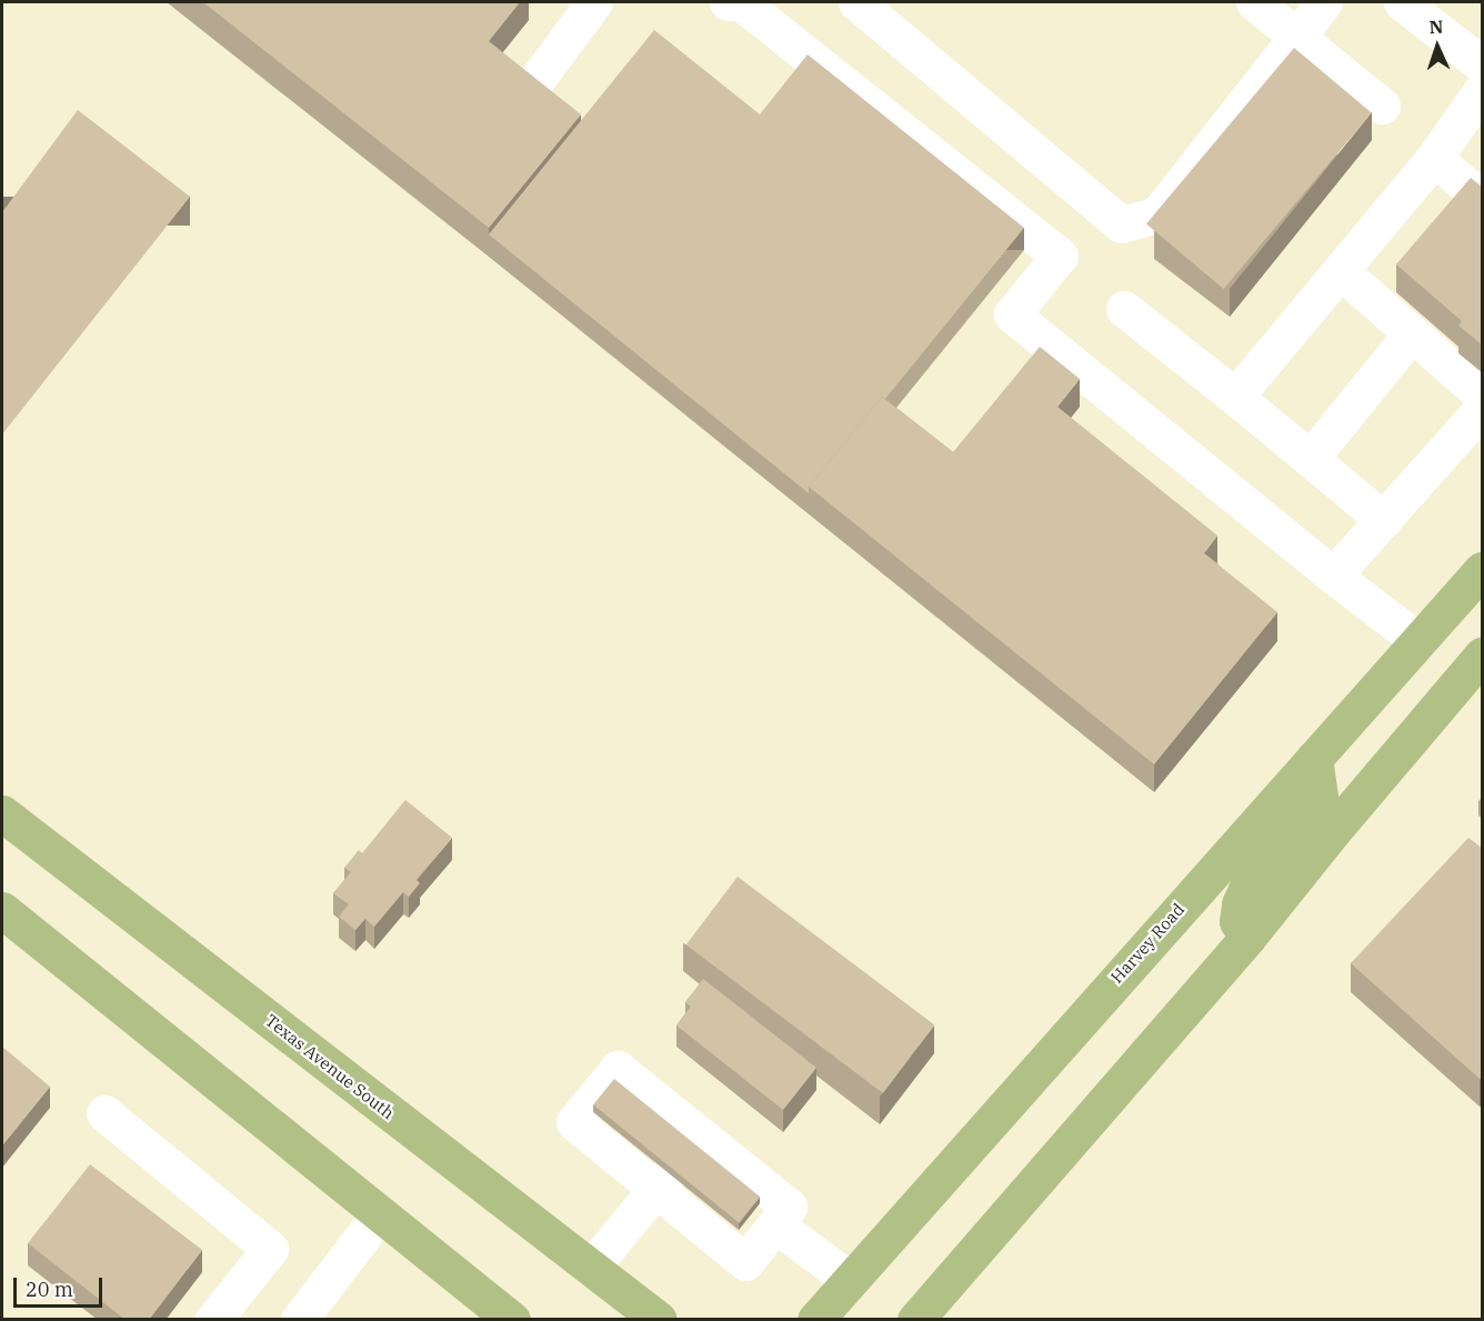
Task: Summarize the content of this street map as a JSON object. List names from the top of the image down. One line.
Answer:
{"streets":{"main road":["Harvey Road","Texas Avenue South"]},"scale_bar":"20 m","north":"top"}
